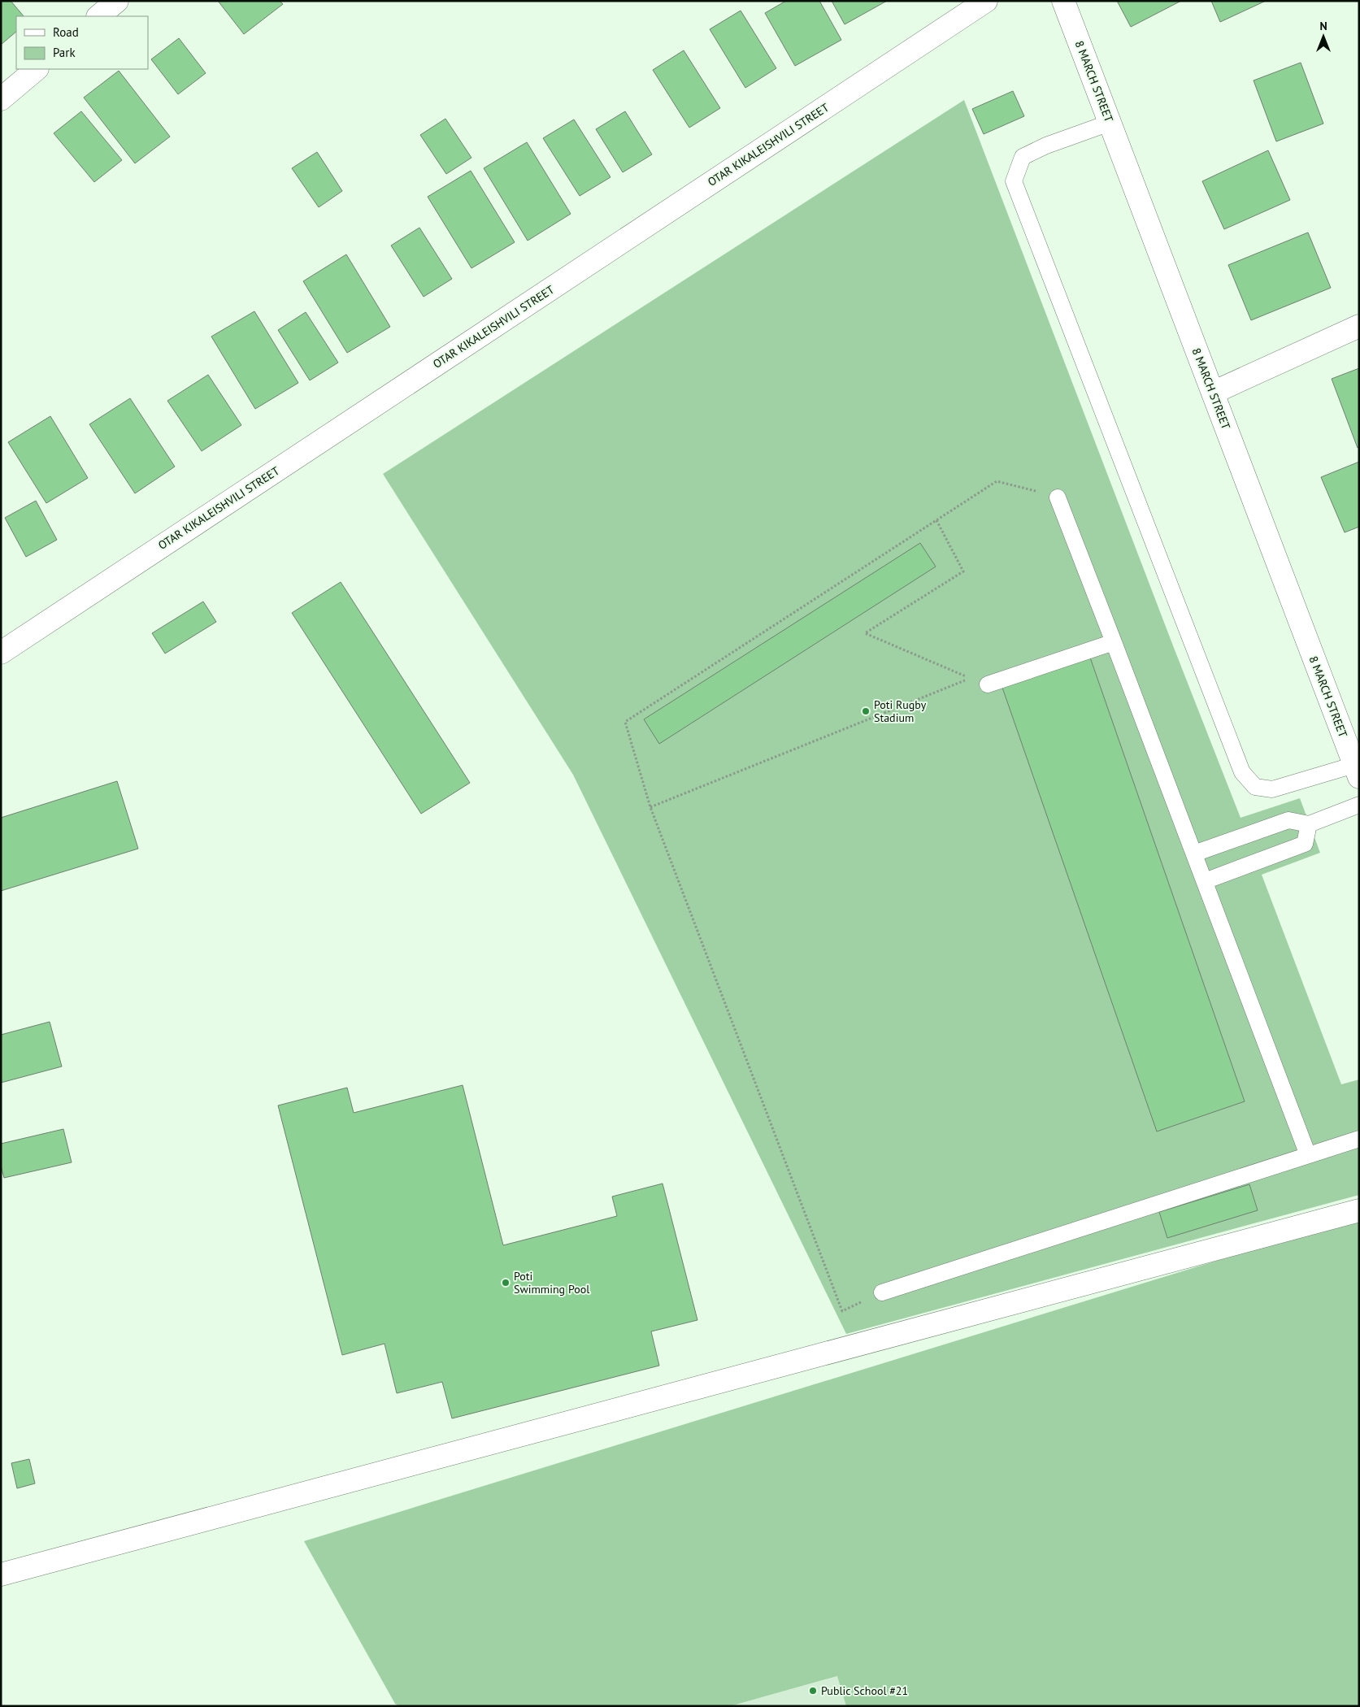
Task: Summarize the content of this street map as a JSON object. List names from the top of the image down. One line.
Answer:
{"streets":{"main road":["8 MARCH STREET","OTAR KIKALEISHVILI STREET"]},"places":["Poti Rugby Stadium","Poti Swimming Pool","Public School #21"],"legend":["Road","Park"],"north":"top"}
